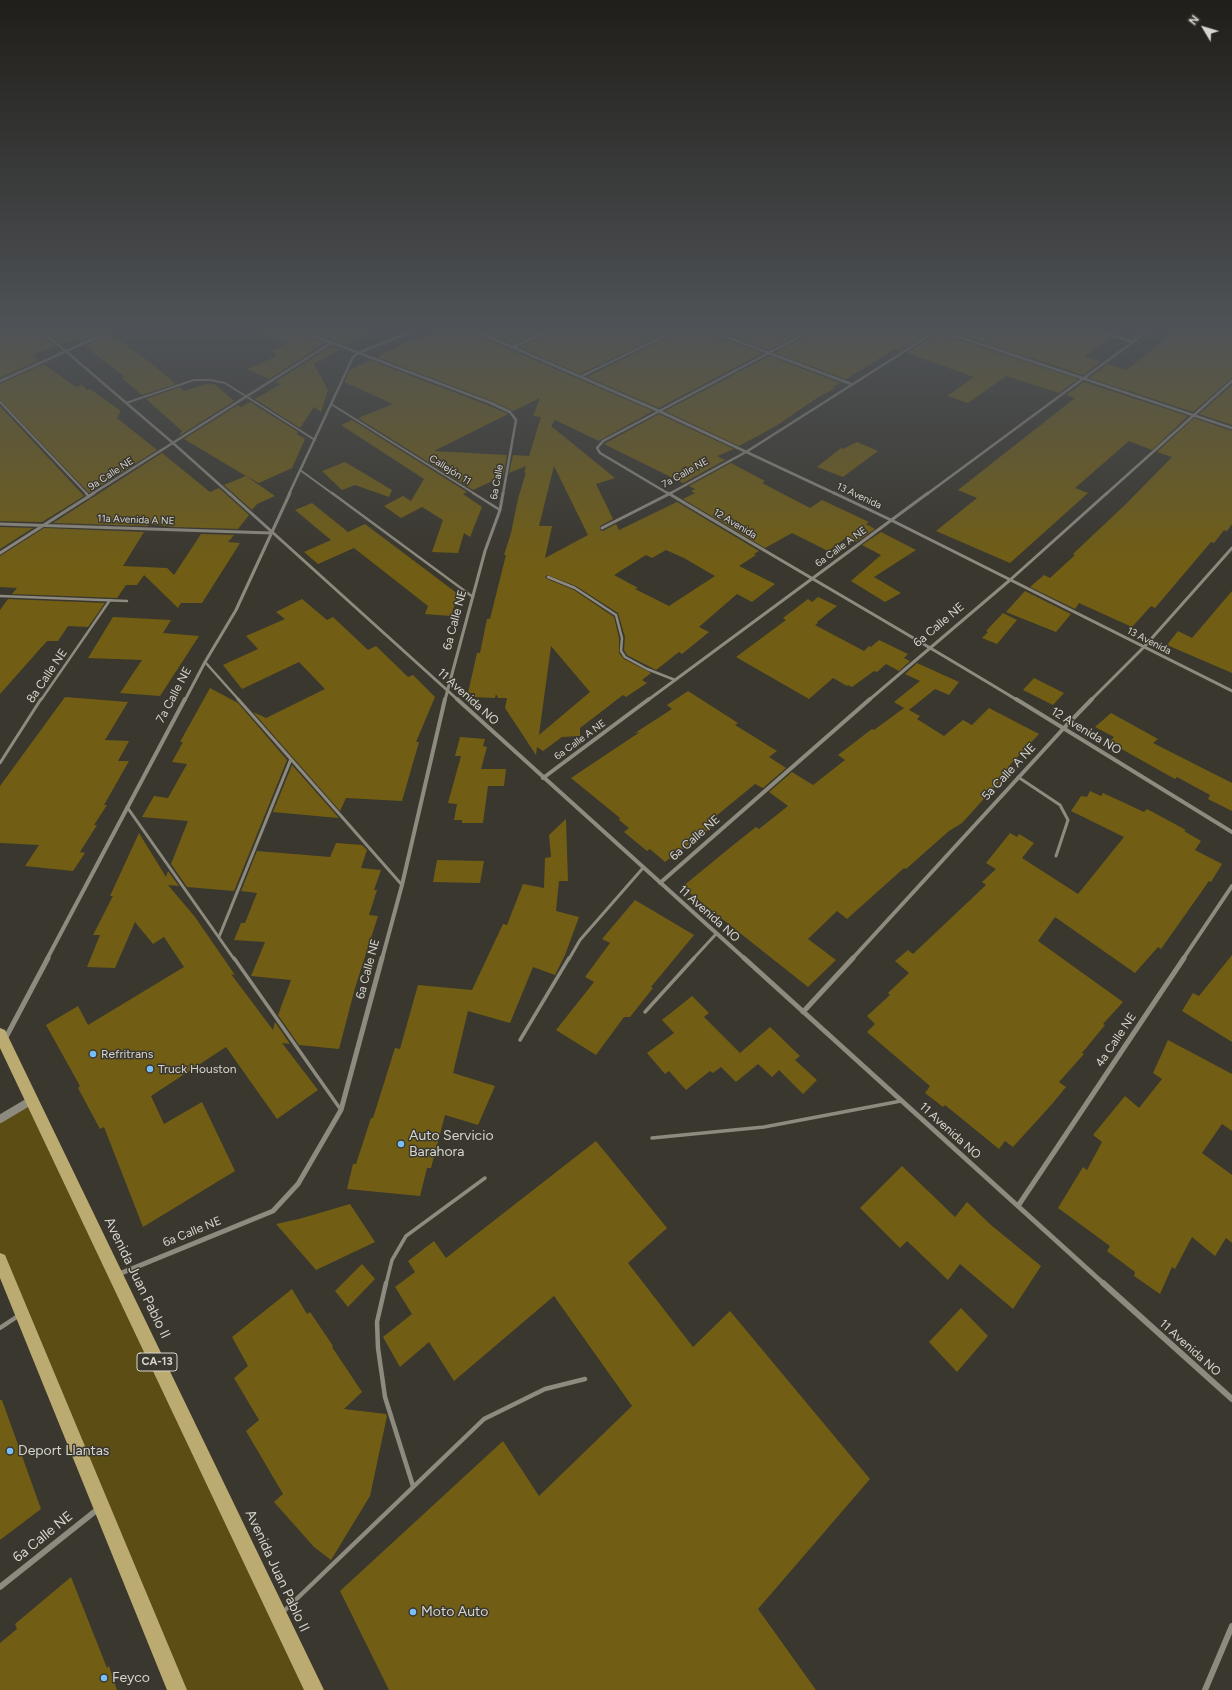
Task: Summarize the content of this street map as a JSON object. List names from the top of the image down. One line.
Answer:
{"streets":{"highway":["Avenida Juan Pablo II","CA-13"],"street":["7a Calle NE","9a Calle NE","6a Calle","13 Avenida","11a Avenida A NE","12 Avenida","6a Calle A NE","6a Calle NE","11 Avenida NO","12 Avenida NO","5a Calle A NE","4a Calle NE"],"lane":["Callejón 11","8a Calle NE"]},"crossings":[["Callejón 11","6a Calle"],["7a Calle NE","13 Avenida"],["7a Calle NE","11a Avenida A NE"],["7a Calle NE","12 Avenida"],["7a Calle NE","11 Avenida NO"],["7a Calle NE","Avenida Juan Pablo II"],["9a Calle NE","11a Avenida A NE"],["9a Calle NE","11 Avenida NO"],["6a Calle","6a Calle NE"],["13 Avenida","12 Avenida"],["13 Avenida","6a Calle A NE"],["13 Avenida","6a Calle NE"],["13 Avenida","5a Calle A NE"],["11a Avenida A NE","11 Avenida NO"],["12 Avenida","6a Calle A NE"],["12 Avenida","6a Calle NE"],["12 Avenida","12 Avenida NO"],["6a Calle A NE","11 Avenida NO"],["6a Calle NE","11 Avenida NO"],["6a Calle NE","12 Avenida NO"],["6a Calle NE","Avenida Juan Pablo II"],["11 Avenida NO","5a Calle A NE"],["11 Avenida NO","4a Calle NE"],["12 Avenida NO","5a Calle A NE"]],"places":["Refritrans","Truck Houston","Auto Servicio Barahora","Deport Llantas","Moto Auto","Feyco"],"north":"top left"}
